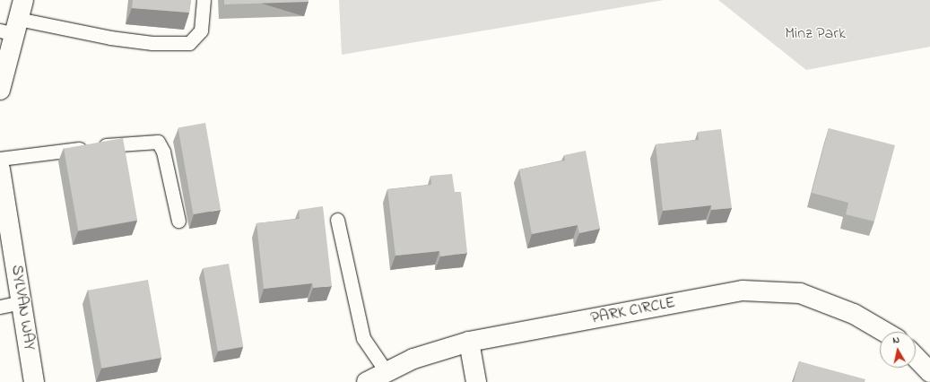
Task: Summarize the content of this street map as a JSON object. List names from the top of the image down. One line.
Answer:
{"streets":{"street":["SYLVAN WAY","PARK CIRCLE"]},"parks":["Minz Park"],"north":"top"}
